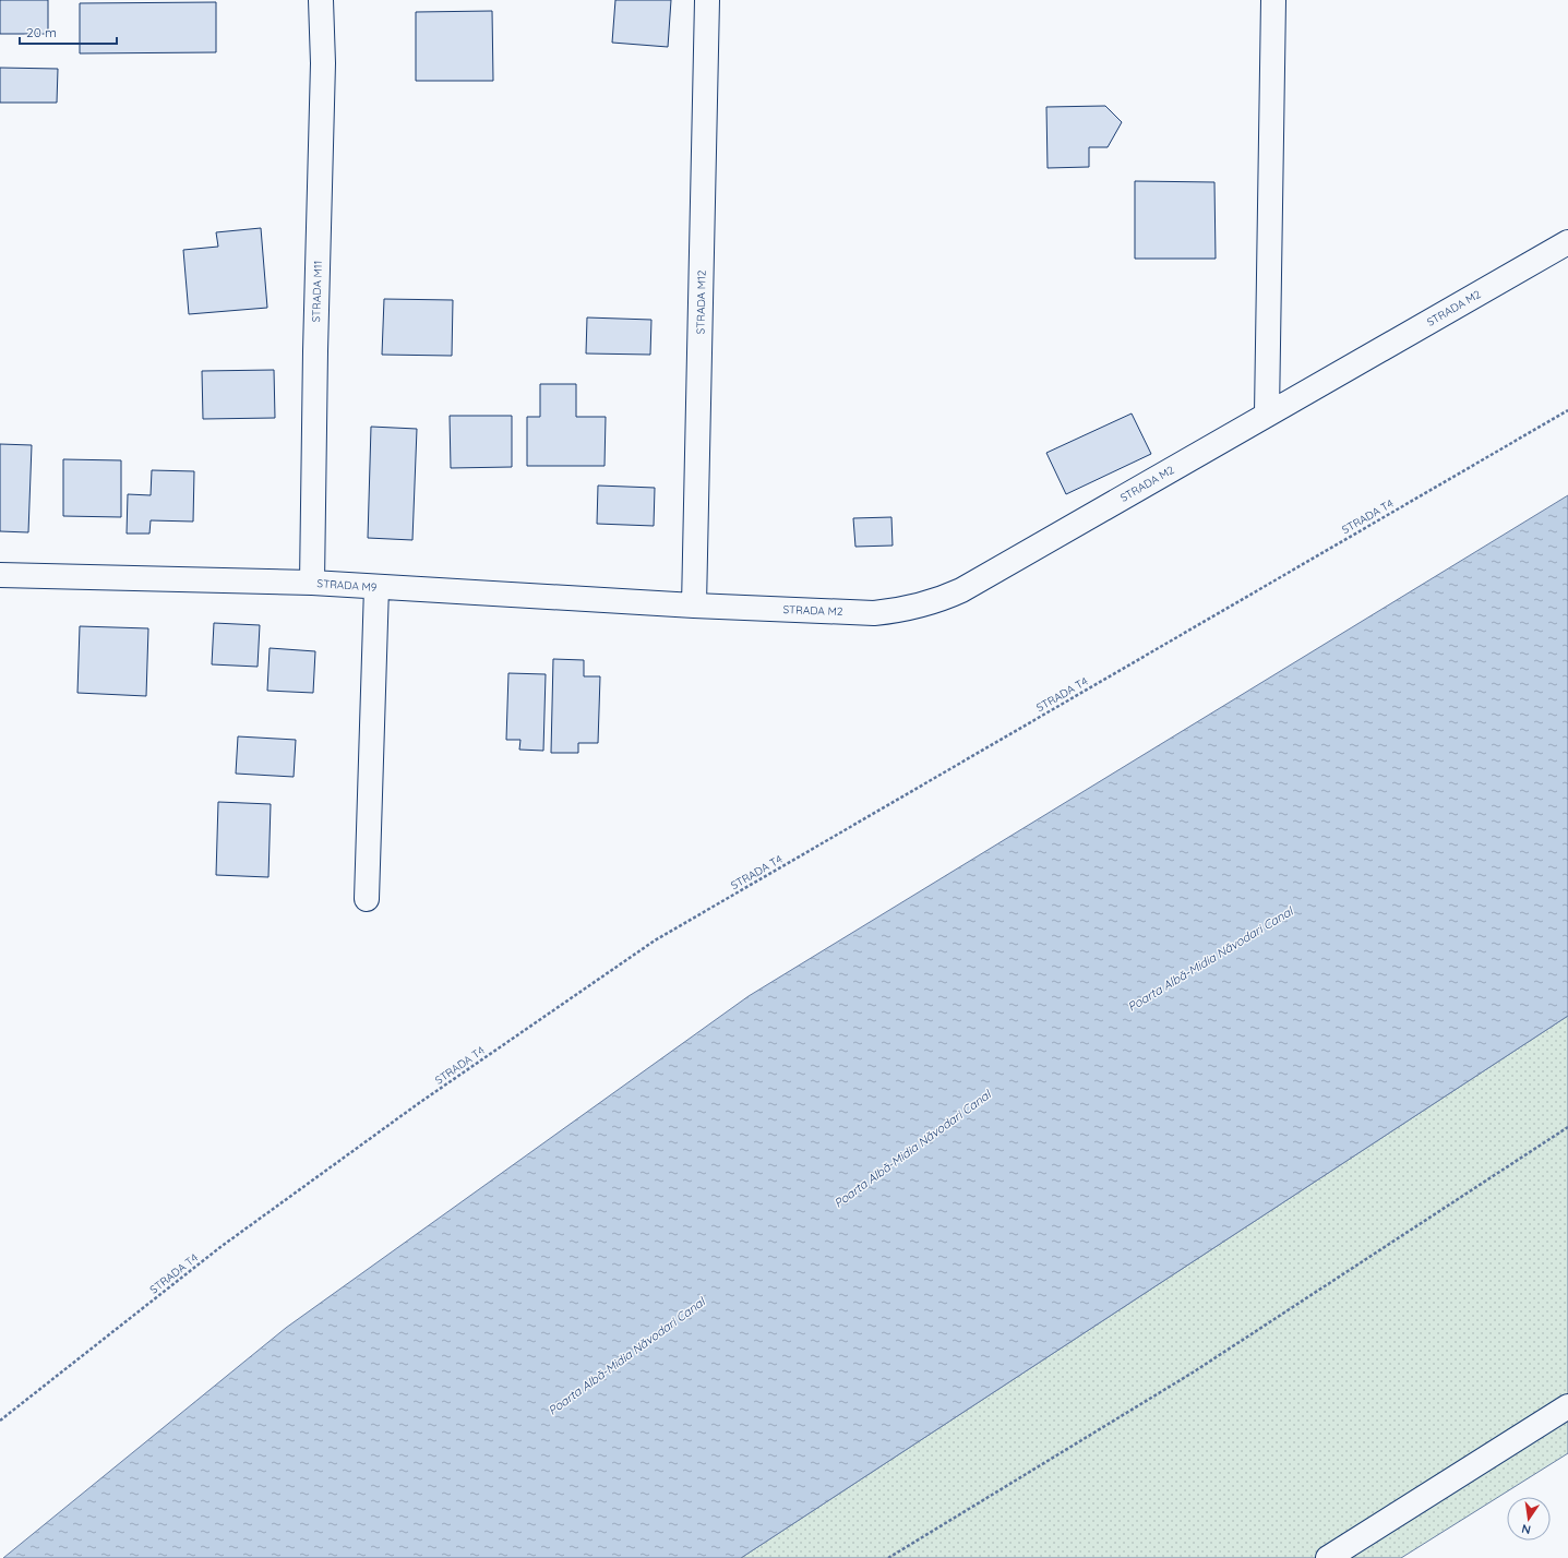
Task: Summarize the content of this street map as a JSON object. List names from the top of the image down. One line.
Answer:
{"streets":{"street":["STRADA M11","STRADA M12","STRADA M2","STRADA M9"],"path":["STRADA T4"]},"crossings":[["STRADA M11","STRADA M9"],["STRADA M12","STRADA M2"],["STRADA M12","STRADA M9"],["STRADA M2","STRADA M9"]],"water":["Poarta Albă-Midia Năvodari Canal"],"scale_bar":"20 m","north":"bottom"}
